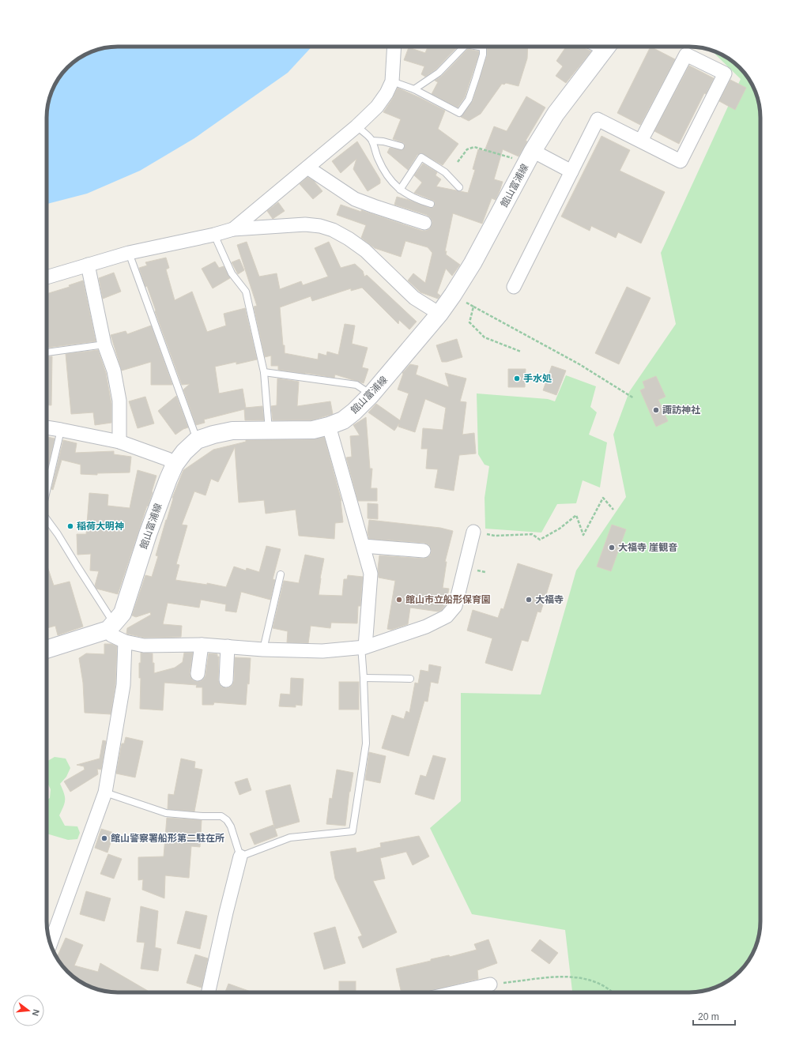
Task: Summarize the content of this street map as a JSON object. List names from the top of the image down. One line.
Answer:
{"streets":{"main road":["館山富浦線"]},"places":["手水処","諏訪神社","稲荷大明神","大福寺 崖観音","館山市立船形保育園","大福寺","館山警察署船形第二駐在所"],"scale_bar":"20 m","north":"right"}
